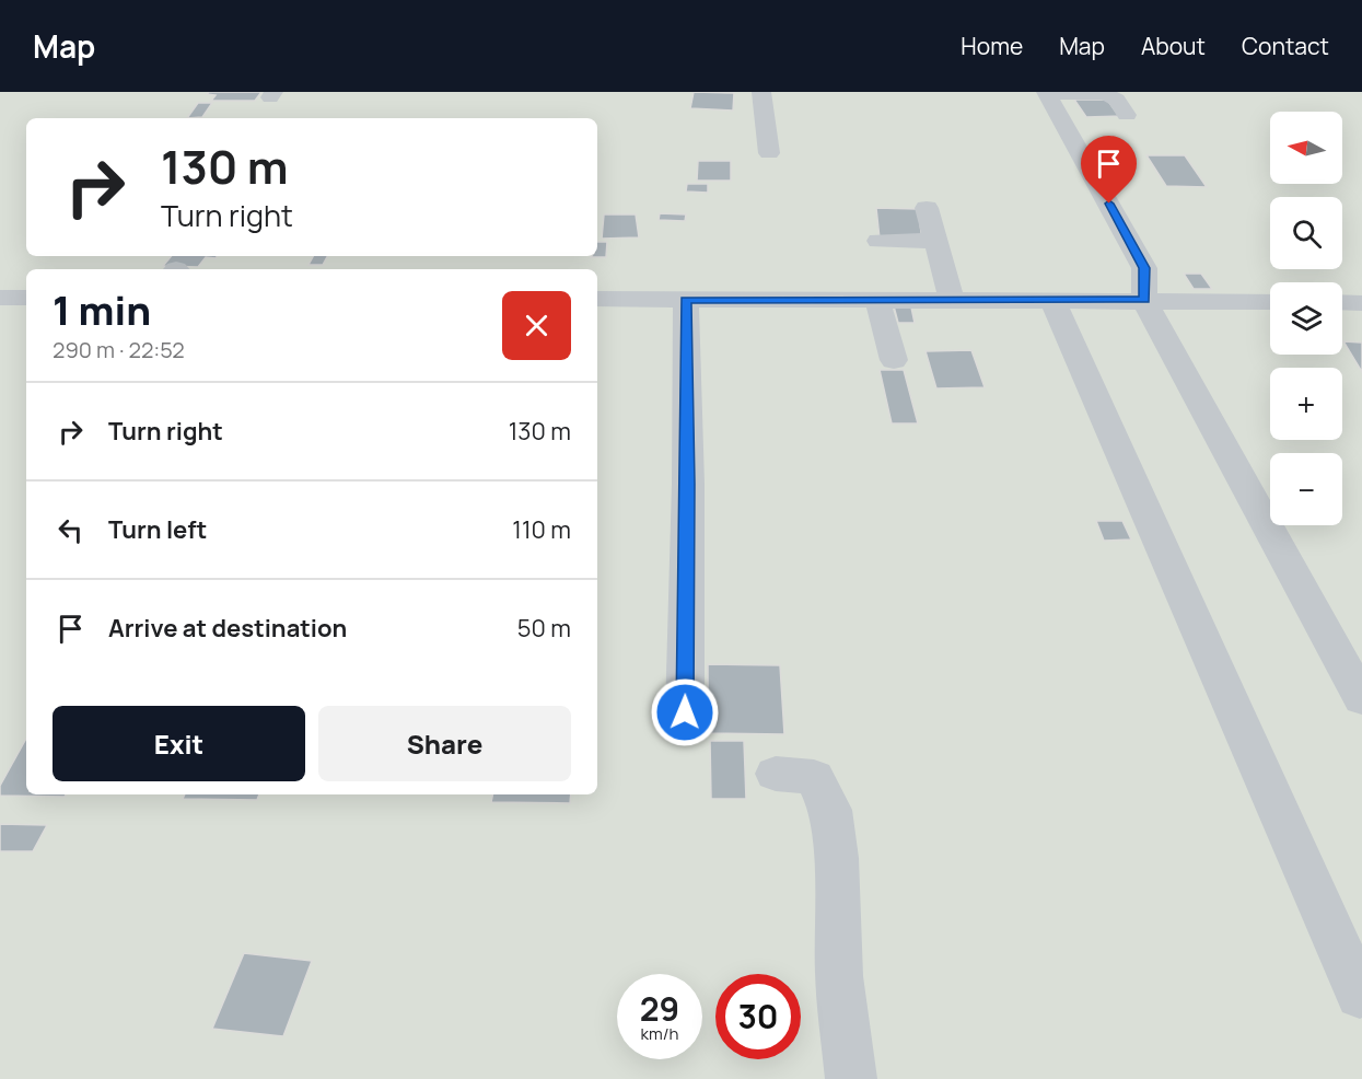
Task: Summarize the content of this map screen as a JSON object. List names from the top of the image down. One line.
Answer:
{"north":"left","page":{"header":"Map","nav":["Home","Map","About","Contact"],"map_buttons":["+","−"],"turn":["130 m","Turn right"],"heading":["1 min","290 m · 22:52"],"list":[{"name":"Turn right","value":"130 m"},{"name":"Turn left","value":"110 m"},{"name":"Arrive at destination","value":"50 m"}],"buttons":["Exit","Share"],"speed":"29 km/h","limit":"30"}}
